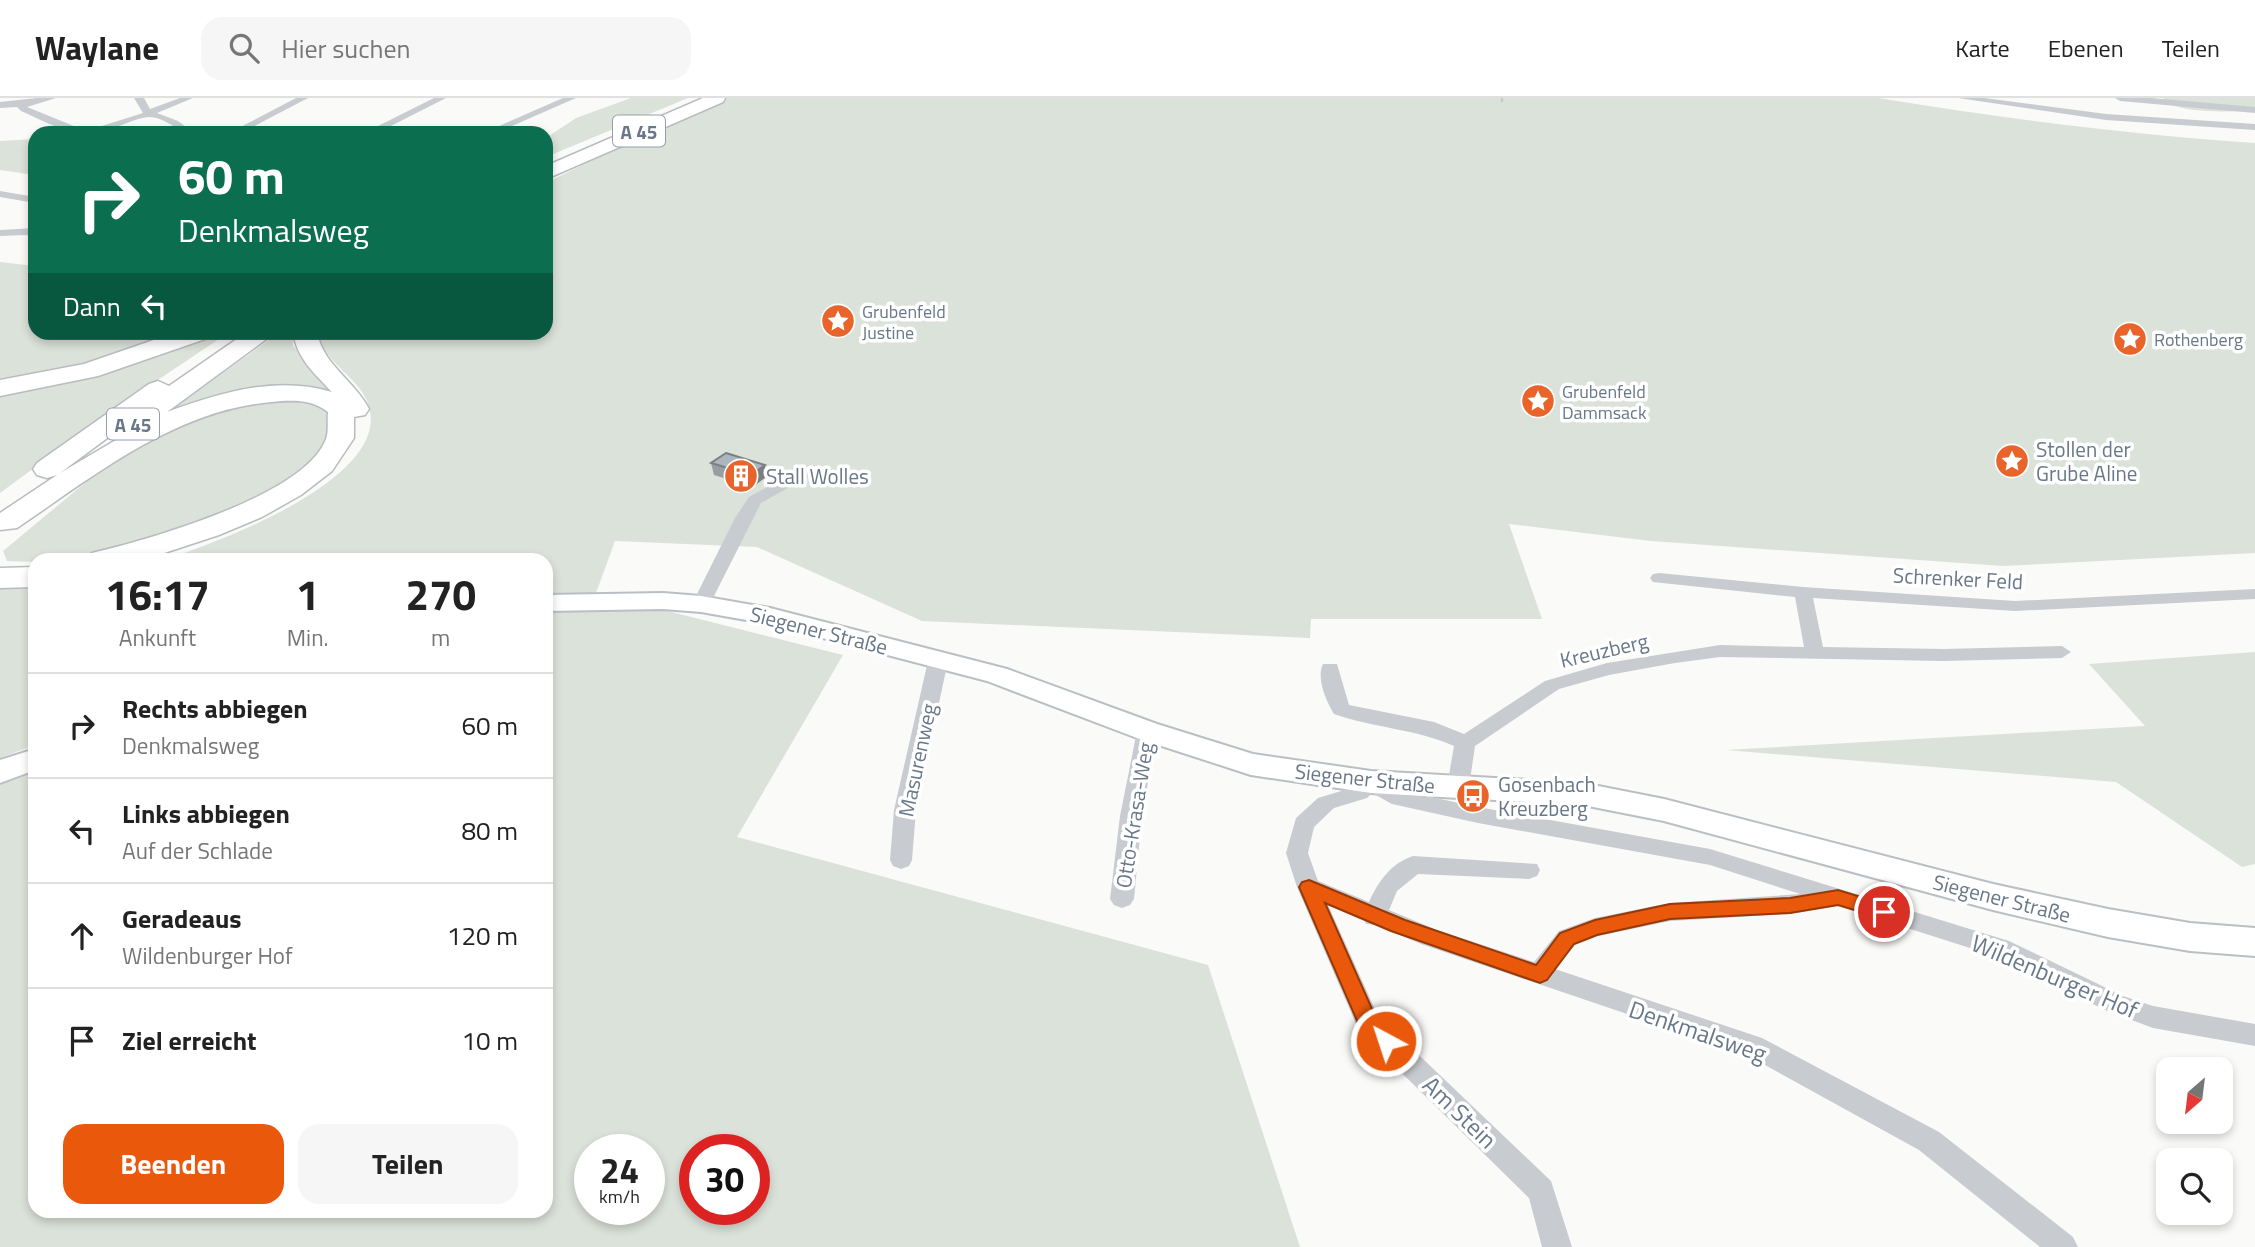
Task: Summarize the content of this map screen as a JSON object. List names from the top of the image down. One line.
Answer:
{"streets":{"highway":["A 45"],"main road":["Siegener Straße"],"street":["Schrenker Feld","Kreuzberg","Masurenweg","Otto-Krasa-Weg","Wildenburger Hof","Denkmalsweg","Am Stein"]},"crossings":[["Siegener Straße","Masurenweg"],["Siegener Straße","Otto-Krasa-Weg"],["Siegener Straße","Wildenburger Hof"],["Siegener Straße","Am Stein"],["Wildenburger Hof","Am Stein"],["Denkmalsweg","Am Stein"]],"places":{"place":["Grubenfeld Justine","Rothenberg","Grubenfeld Dammsack","Stollen der Grube Aline"],"building":["Stall Wolles"],"bus stop":["Gosenbach Kreuzberg"]},"north":"bottom left","page":{"header":"Waylane","search":"Hier suchen","nav":["Karte","Ebenen","Teilen"],"turn":["60 m","Denkmalsweg"],"then":"Dann","eta":["16:17","Ankunft","1","Min.","270","m"],"list":[{"name":"Rechts abbiegen","note":"Denkmalsweg","value":"60 m"},{"name":"Links abbiegen","note":"Auf der Schlade","value":"80 m"},{"name":"Geradeaus","note":"Wildenburger Hof","value":"120 m"},{"name":"Ziel erreicht","value":"10 m"}],"buttons":["Beenden","Teilen"],"speed":"24 km/h","limit":"30"}}
